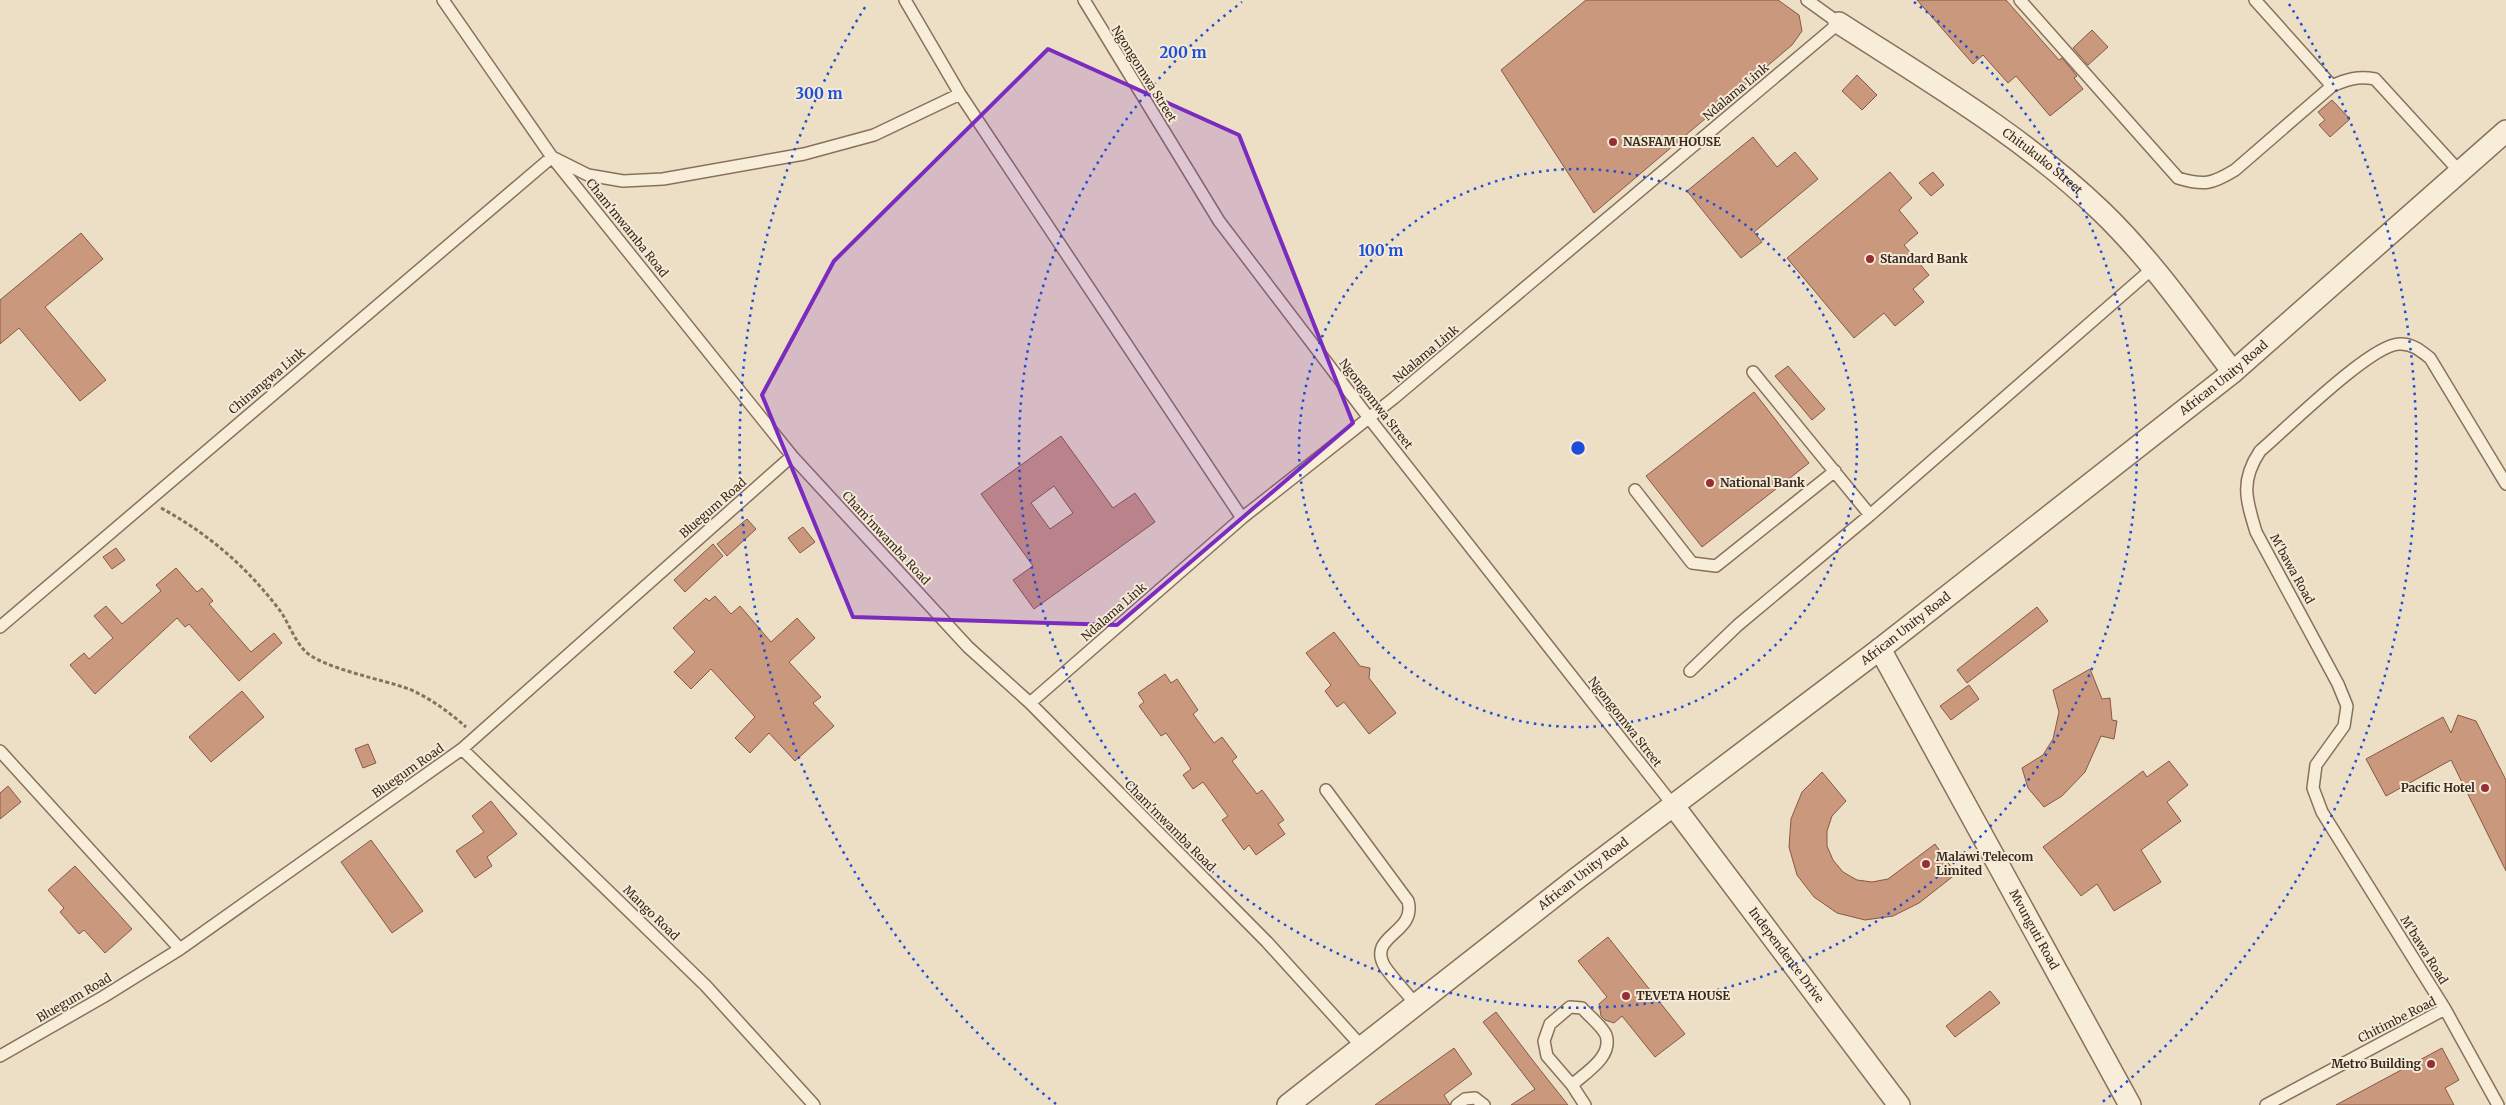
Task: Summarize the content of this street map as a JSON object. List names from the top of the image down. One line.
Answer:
{"streets":{"street":["Chitukuko Street","African Unity Road","Mvunguti Road","Independence Drive"],"lane":["Ngongomwa Street","Ndalama Link","Cham'mwamba Road","Chinangwa Link","Bluegum Road","M'bawa Road","Mango Road","Chitimbe Road"]},"crossings":[["Ngongomwa Street","Ndalama Link"],["Ngongomwa Street","African Unity Road"],["Ngongomwa Street","Independence Drive"],["Ndalama Link","Chitukuko Street"],["Ndalama Link","Cham'mwamba Road"],["Chitukuko Street","African Unity Road"],["Cham'mwamba Road","African Unity Road"],["Cham'mwamba Road","Chinangwa Link"],["Cham'mwamba Road","Bluegum Road"],["African Unity Road","Mvunguti Road"],["African Unity Road","Independence Drive"],["Bluegum Road","Mango Road"],["M'bawa Road","Chitimbe Road"]],"places":["NASFAM HOUSE","Standard Bank","National Bank","Pacific Hotel","Malawi Telecom Limited","TEVETA HOUSE","Metro Building"],"rings":["200 m","300 m","100 m"]}
